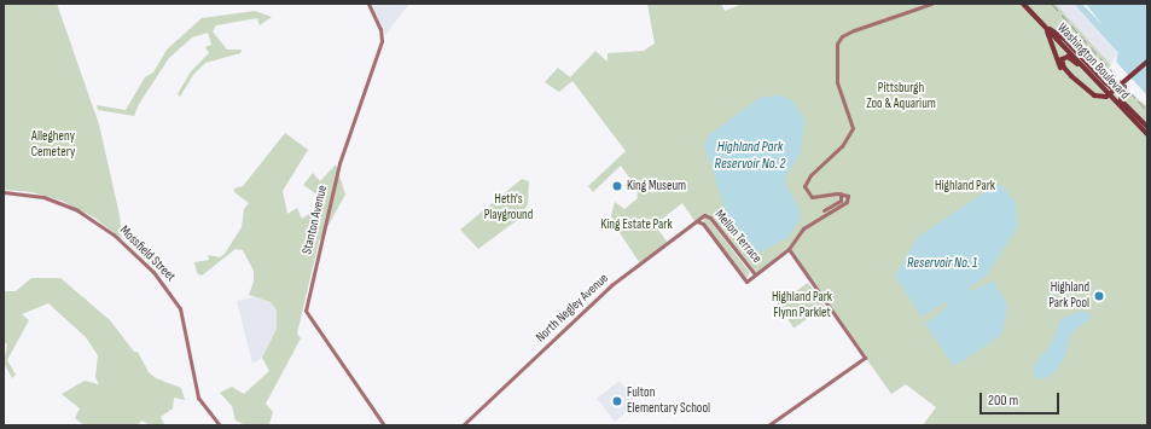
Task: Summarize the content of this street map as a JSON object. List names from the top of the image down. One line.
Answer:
{"streets":{"highway":["Washington Boulevard"],"main road":["Stanton Avenue","Mellon Terrace","Mossfield Street","North Negley Avenue"]},"crossings":[["Mellon Terrace","North Negley Avenue"]],"water":["Highland Park Reservoir No. 2","Reservoir No. 1"],"parks":["Pittsburgh Zoo & Aquarium","Allegheny Cemetery","Highland Park","Heth's Playground","King Estate Park","Highland Park Flynn Parklet"],"places":["King Museum","Highland Park Pool","Fulton Elementary School"],"scale_bar":"200 m"}
